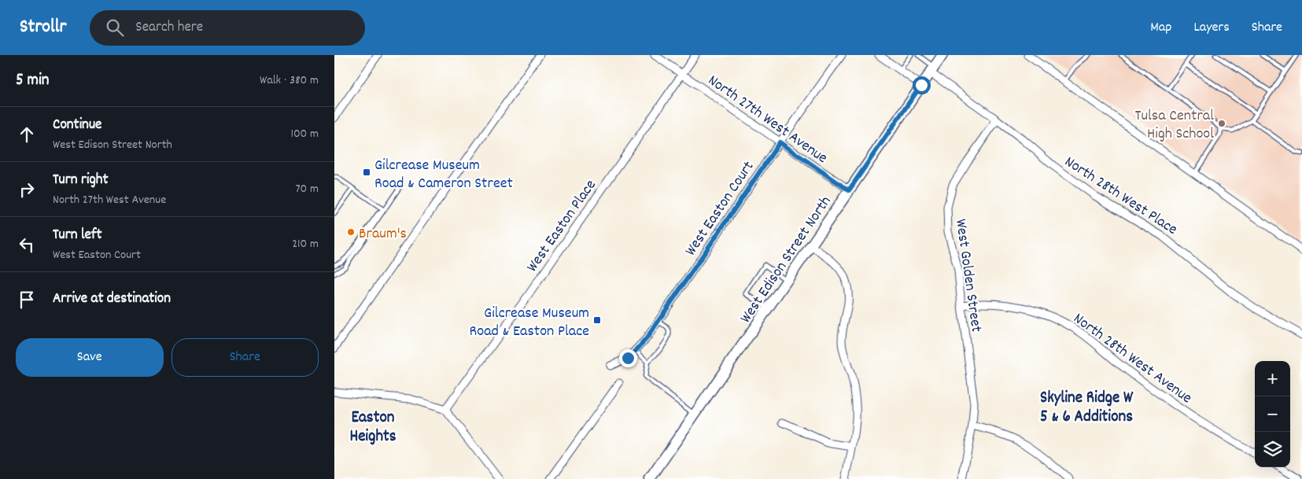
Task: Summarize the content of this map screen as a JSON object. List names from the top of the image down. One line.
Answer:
{"streets":{"main road":["West Edison Street North"],"street":["North 27th West Avenue","North 28th West Place","West Easton Court","West Easton Place","West Golden Street","North 28th West Avenue"]},"crossings":[["North 27th West Avenue","West Easton Court"],["North 27th West Avenue","West Easton Place"],["North 27th West Avenue","West Edison Street North"],["North 28th West Place","West Edison Street North"],["North 28th West Place","West Golden Street"],["West Golden Street","North 28th West Avenue"]],"districts":["Skyline Ridge W 5 & 6 Additions","Easton Heights"],"places":{"other":["Tulsa Central High School","Braum's"],"transit":["Gilcrease Museum Road & Cameron Street","Gilcrease Museum Road & Easton Place"]},"page":{"header":"Strollr","search":"Search here","nav":["Map","Layers","Share"],"heading":["5 min","Walk · 380 m"],"list":[["Continue","West Edison Street North","100 m"],["Turn right","North 27th West Avenue","70 m"],["Turn left","West Easton Court","210 m"],"Arrive at destination"],"buttons":["Save","Share"],"map_buttons":["+","−"]}}
